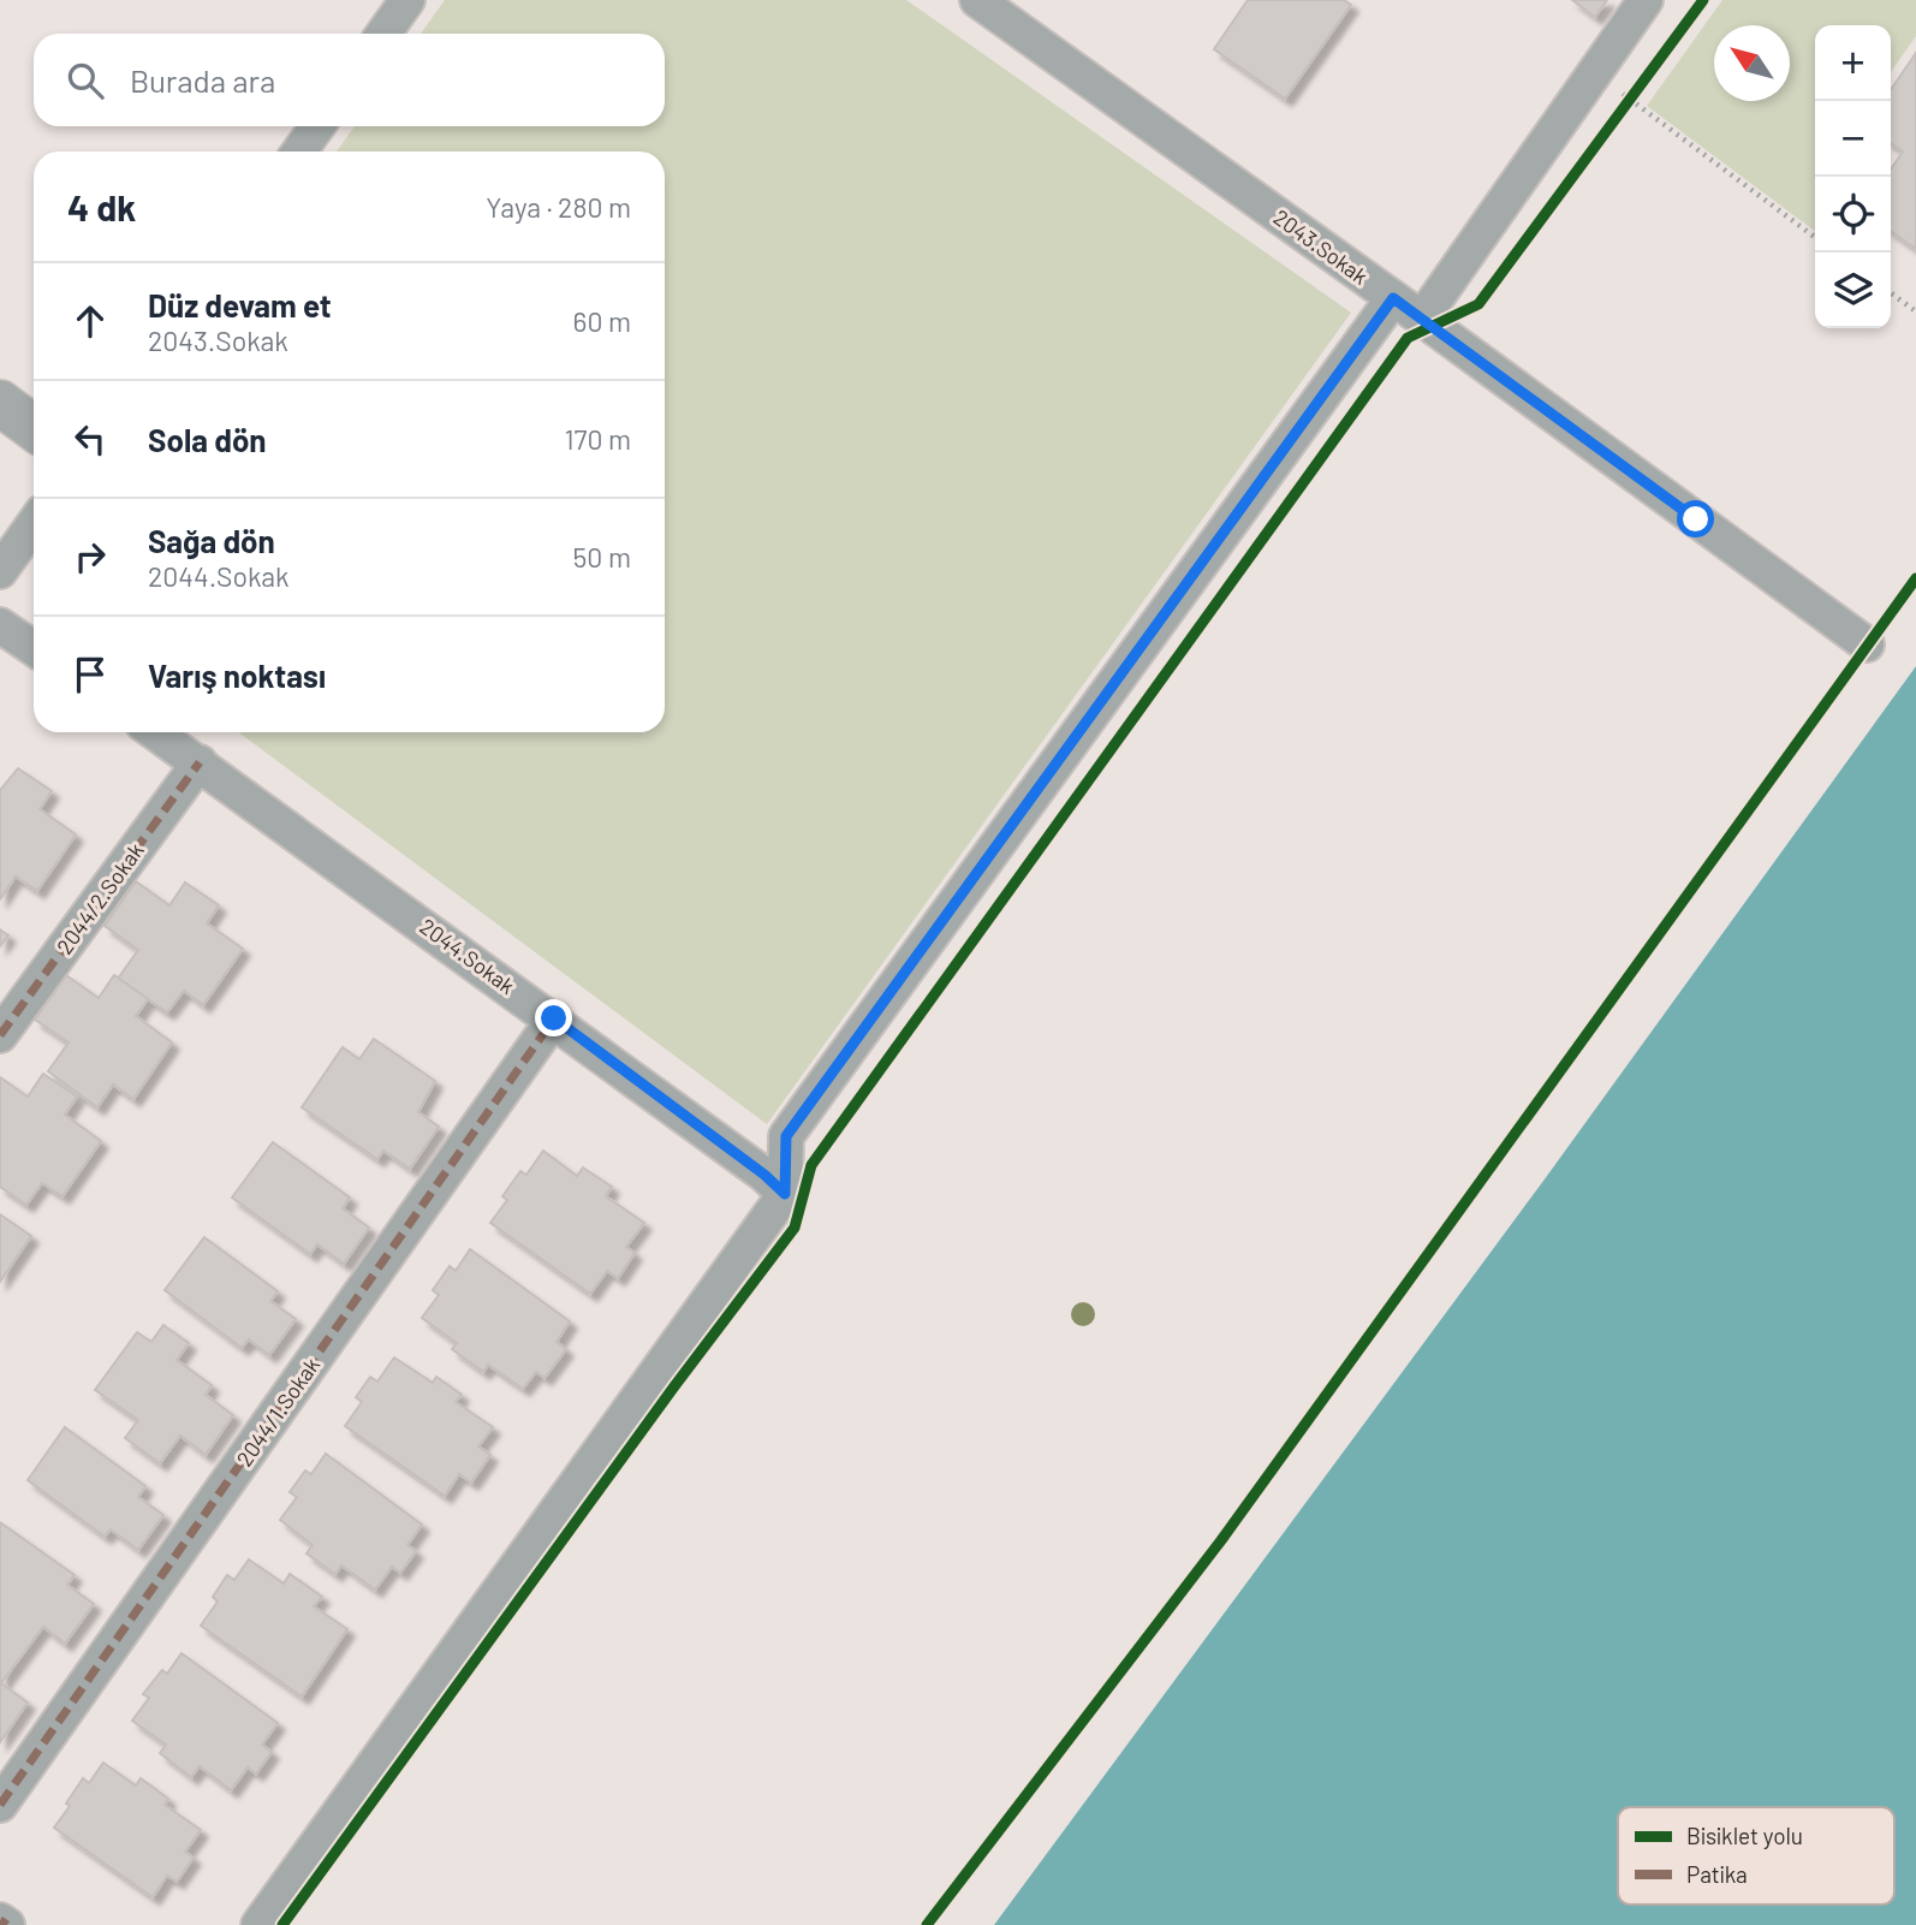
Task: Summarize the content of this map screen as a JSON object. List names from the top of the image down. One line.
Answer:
{"streets":{"street":["2043.Sokak","2044/2.Sokak","2044.Sokak","2044/1.Sokak"]},"crossings":[["2044/2.Sokak","2044.Sokak"],["2044.Sokak","2044/1.Sokak"]],"legend":["Bisiklet yolu","Patika"],"north":"top left","page":{"map_buttons":["+","−"],"search":"Burada ara","heading":["4 dk","Yaya · 280 m"],"list":[["Düz devam et","2043.Sokak","60 m"],["Sola dön","170 m"],["Sağa dön","2044.Sokak","50 m"],"Varış noktası"]}}
